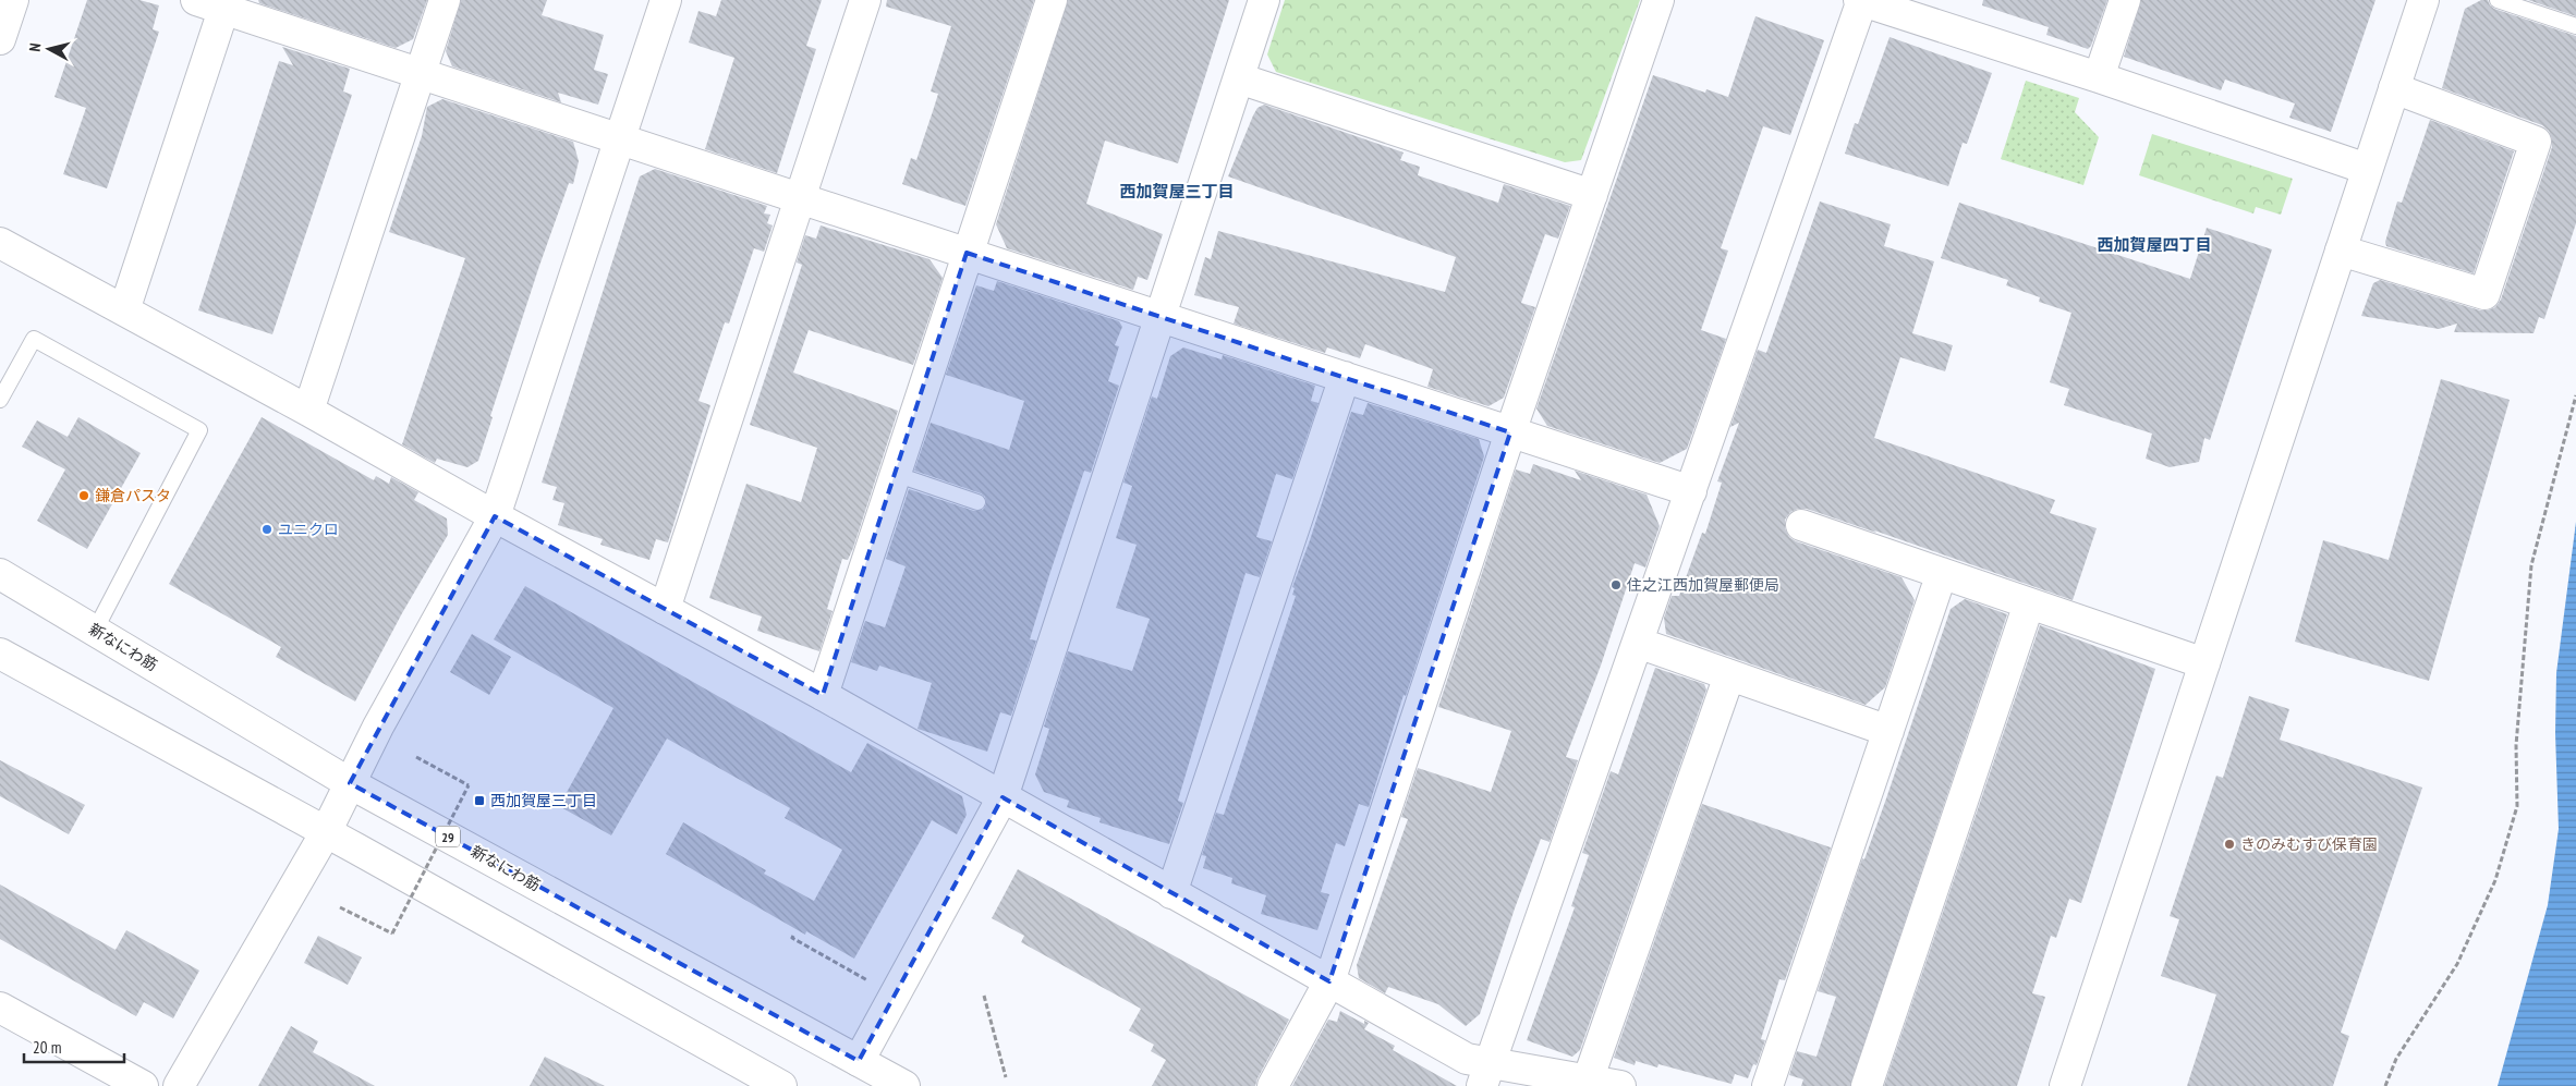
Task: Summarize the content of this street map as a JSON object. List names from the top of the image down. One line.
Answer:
{"streets":{"street":["新なにわ筋","29"]},"districts":["西加賀屋三丁目","西加賀屋四丁目"],"places":{"other":["鎌倉パスタ","ユニクロ","住之江西加賀屋郵便局","きのみむすび保育園"],"transit":["西加賀屋三丁目"]},"scale_bar":"20 m","north":"left"}
